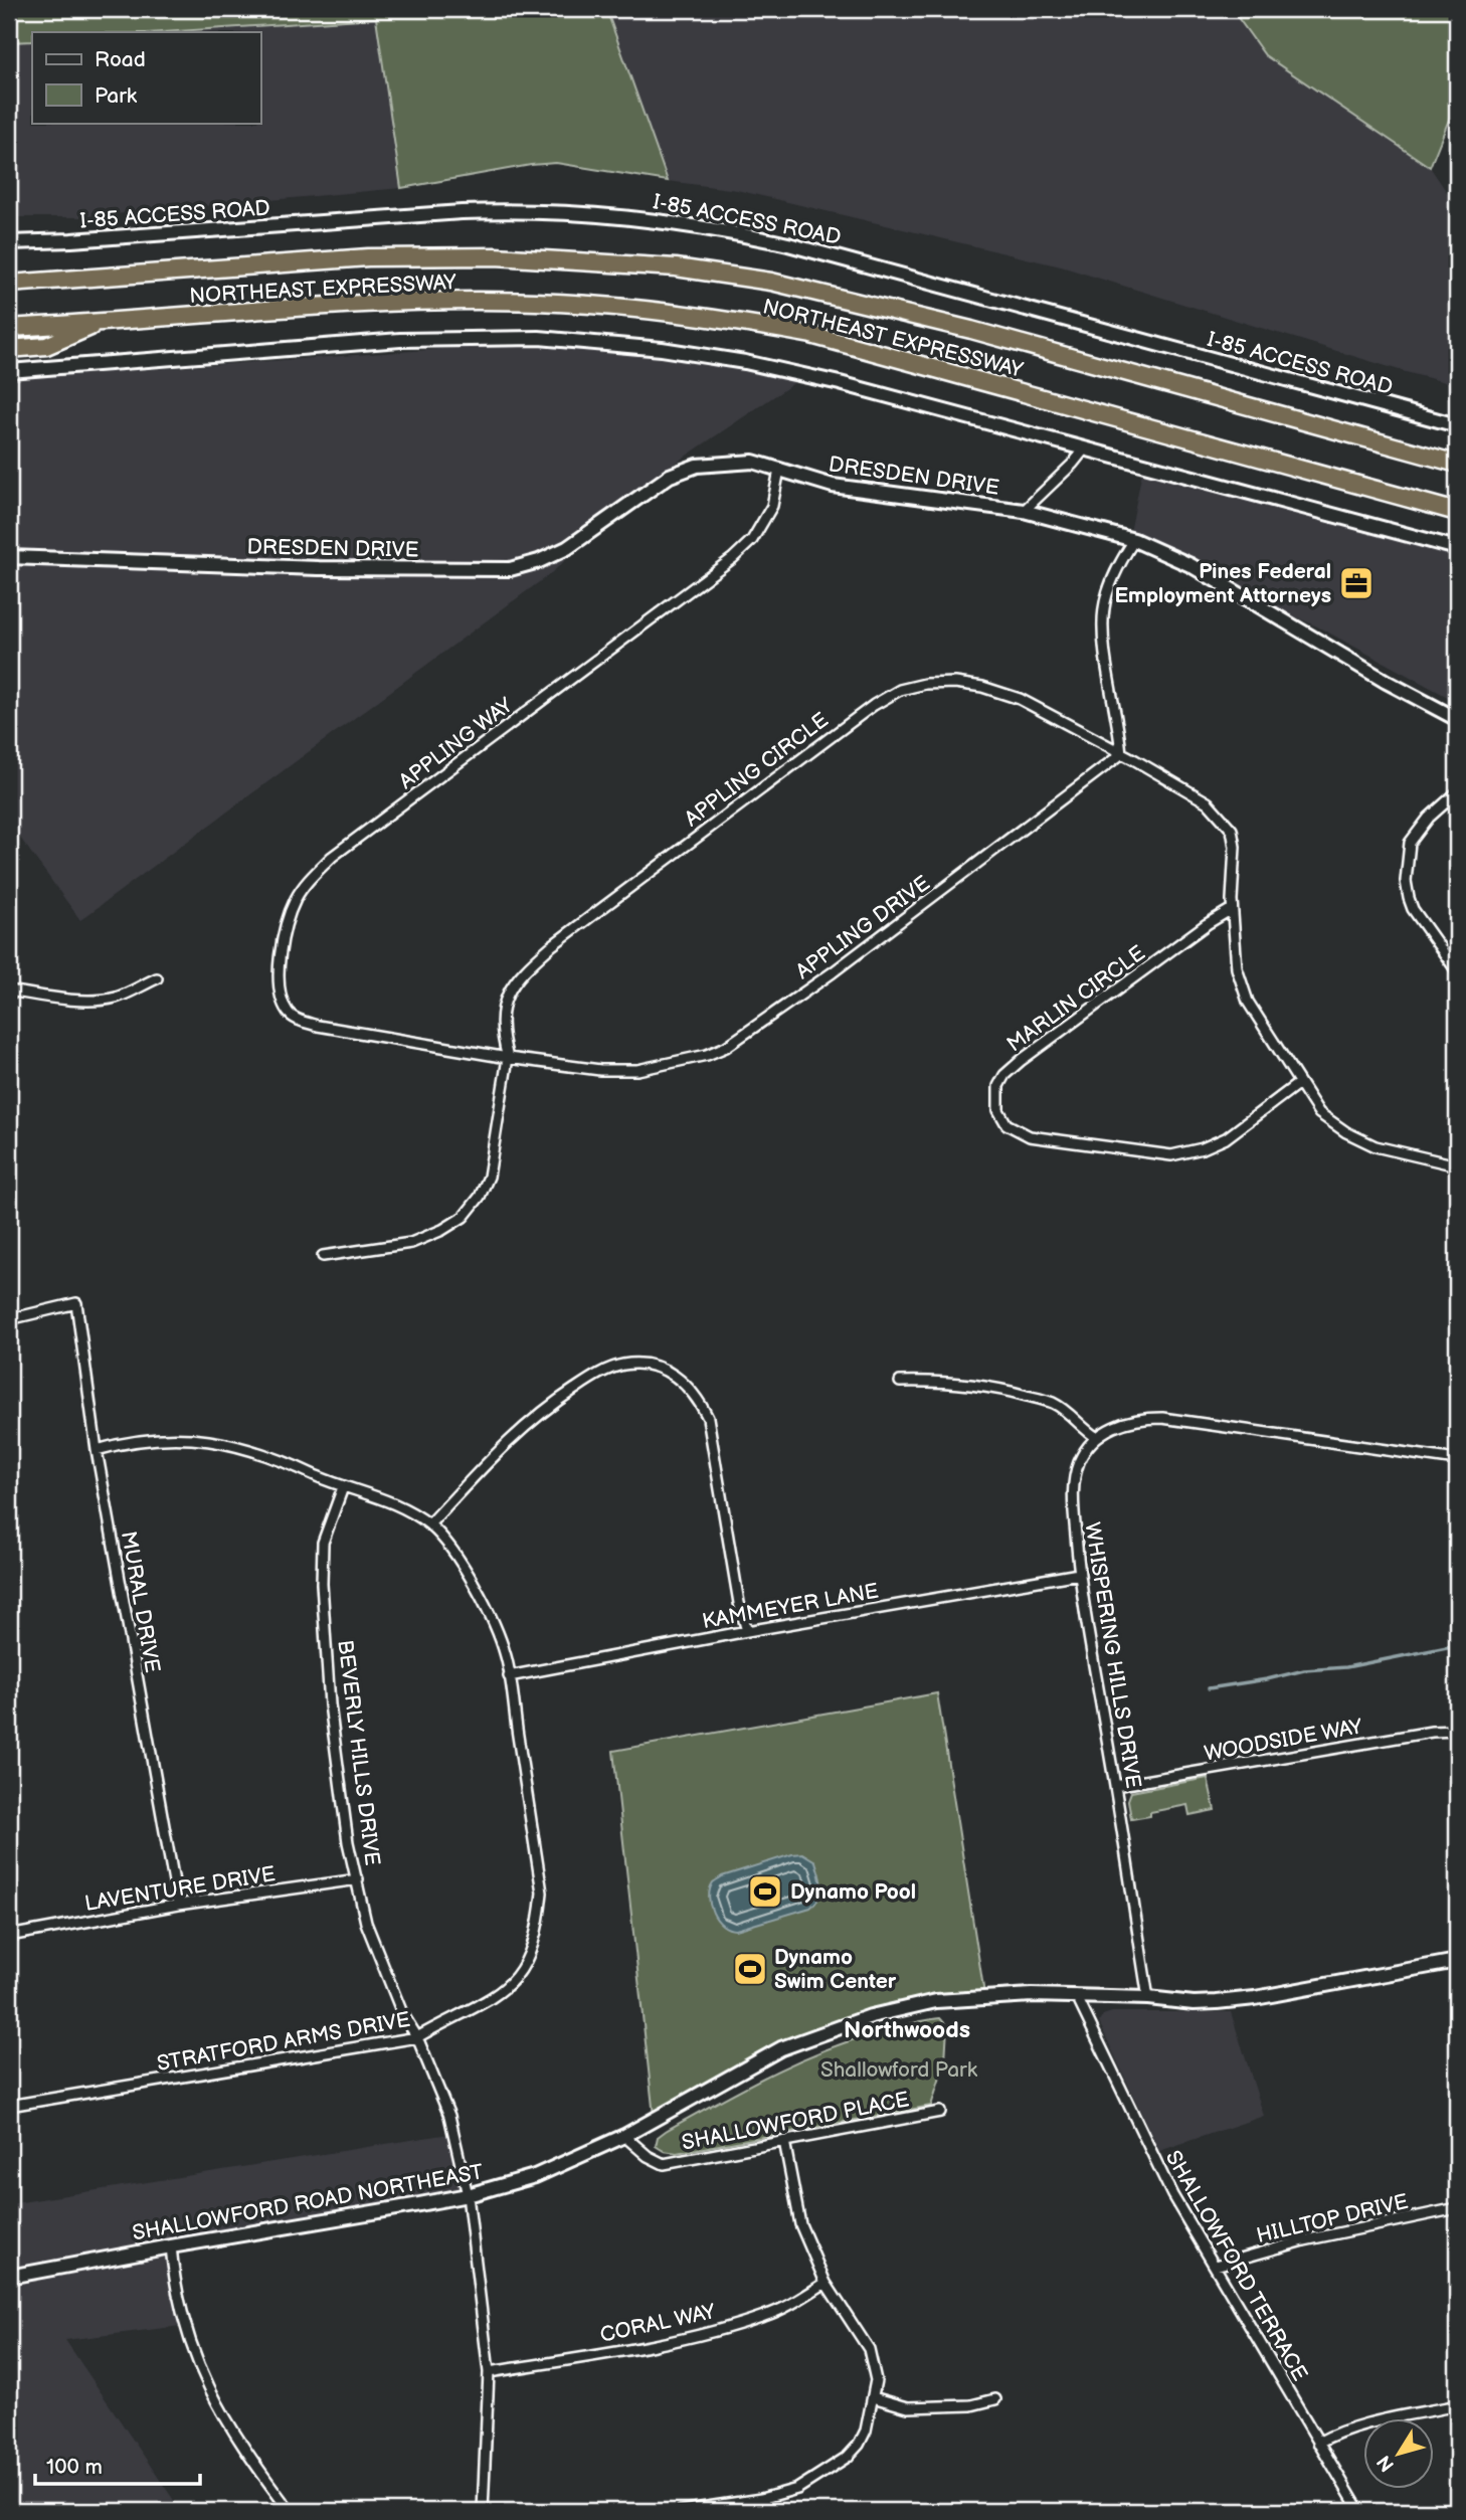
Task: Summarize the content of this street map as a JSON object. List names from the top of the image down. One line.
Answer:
{"streets":{"highway":["NORTHEAST EXPRESSWAY"],"street":["I-85 ACCESS ROAD","DRESDEN DRIVE","APPLING WAY","APPLING CIRCLE","APPLING DRIVE","MARLIN CIRCLE","MURAL DRIVE","KAMMEYER LANE","WHISPERING HILLS DRIVE","WOODSIDE WAY","BEVERLY HILLS DRIVE","LAVENTURE DRIVE","STRATFORD ARMS DRIVE","SHALLOWFORD PLACE","SHALLOWFORD ROAD NORTHEAST","HILLTOP DRIVE","SHALLOWFORD TERRACE","CORAL WAY"]},"crossings":[["DRESDEN DRIVE","APPLING WAY"],["APPLING WAY","APPLING DRIVE"],["APPLING CIRCLE","APPLING DRIVE"],["APPLING CIRCLE","MARLIN CIRCLE"],["MURAL DRIVE","LAVENTURE DRIVE"],["MURAL DRIVE","STRATFORD ARMS DRIVE"],["KAMMEYER LANE","WHISPERING HILLS DRIVE"],["KAMMEYER LANE","STRATFORD ARMS DRIVE"],["WHISPERING HILLS DRIVE","WOODSIDE WAY"],["WHISPERING HILLS DRIVE","SHALLOWFORD ROAD NORTHEAST"],["BEVERLY HILLS DRIVE","LAVENTURE DRIVE"],["BEVERLY HILLS DRIVE","STRATFORD ARMS DRIVE"],["BEVERLY HILLS DRIVE","SHALLOWFORD ROAD NORTHEAST"],["BEVERLY HILLS DRIVE","CORAL WAY"],["SHALLOWFORD PLACE","SHALLOWFORD ROAD NORTHEAST"],["SHALLOWFORD ROAD NORTHEAST","SHALLOWFORD TERRACE"],["HILLTOP DRIVE","SHALLOWFORD TERRACE"]],"districts":["Northwoods"],"parks":["Shallowford Park"],"places":{"office":["Pines Federal Employment Attorneys"],"sports":["Dynamo Pool","Dynamo Swim Center"]},"legend":["Road","Park"],"scale_bar":"100 m","north":"bottom left"}
